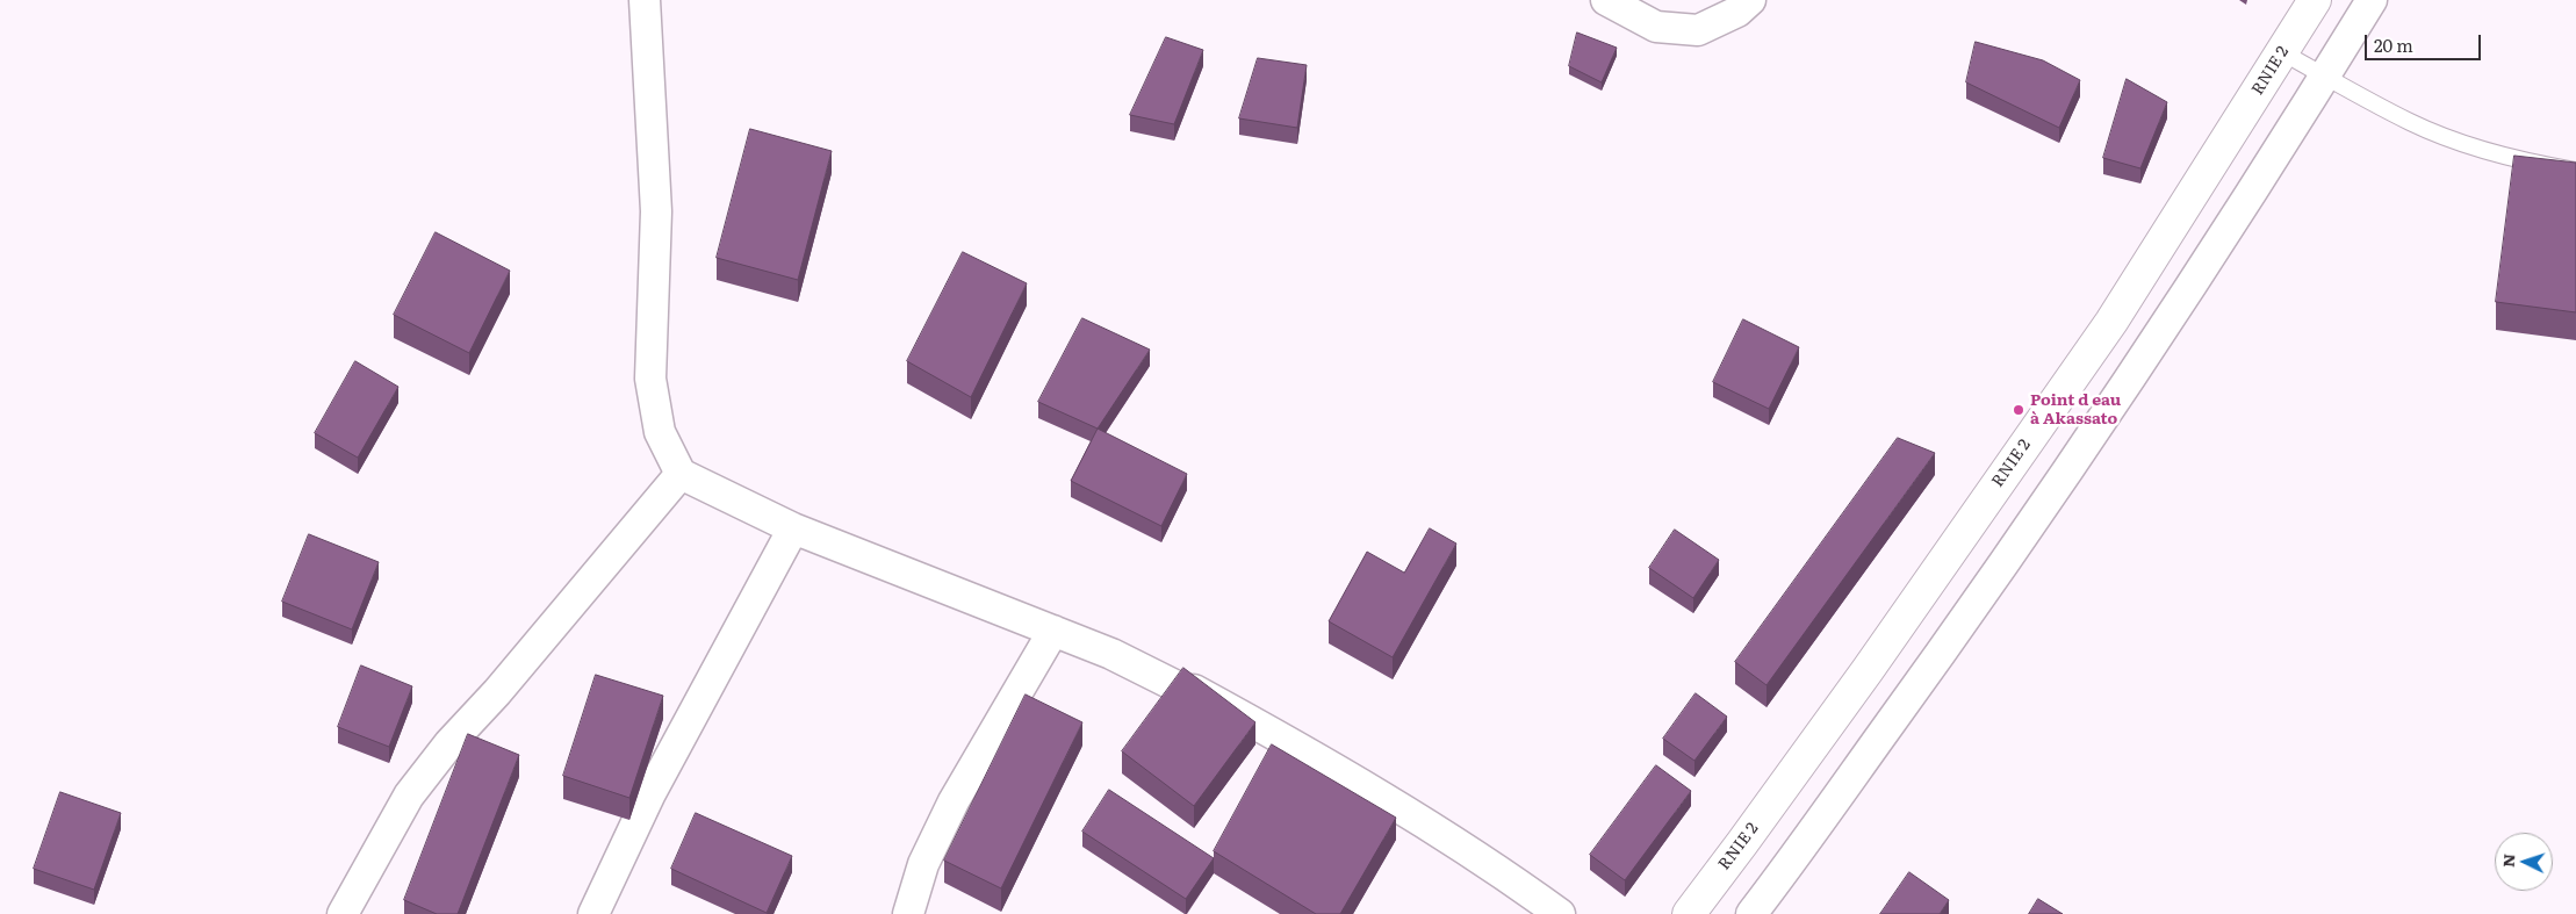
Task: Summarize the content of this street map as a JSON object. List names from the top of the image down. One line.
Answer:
{"streets":{"highway":["RNIE 2"]},"places":["Point d eau à Akassato"],"scale_bar":"20 m","north":"left"}
